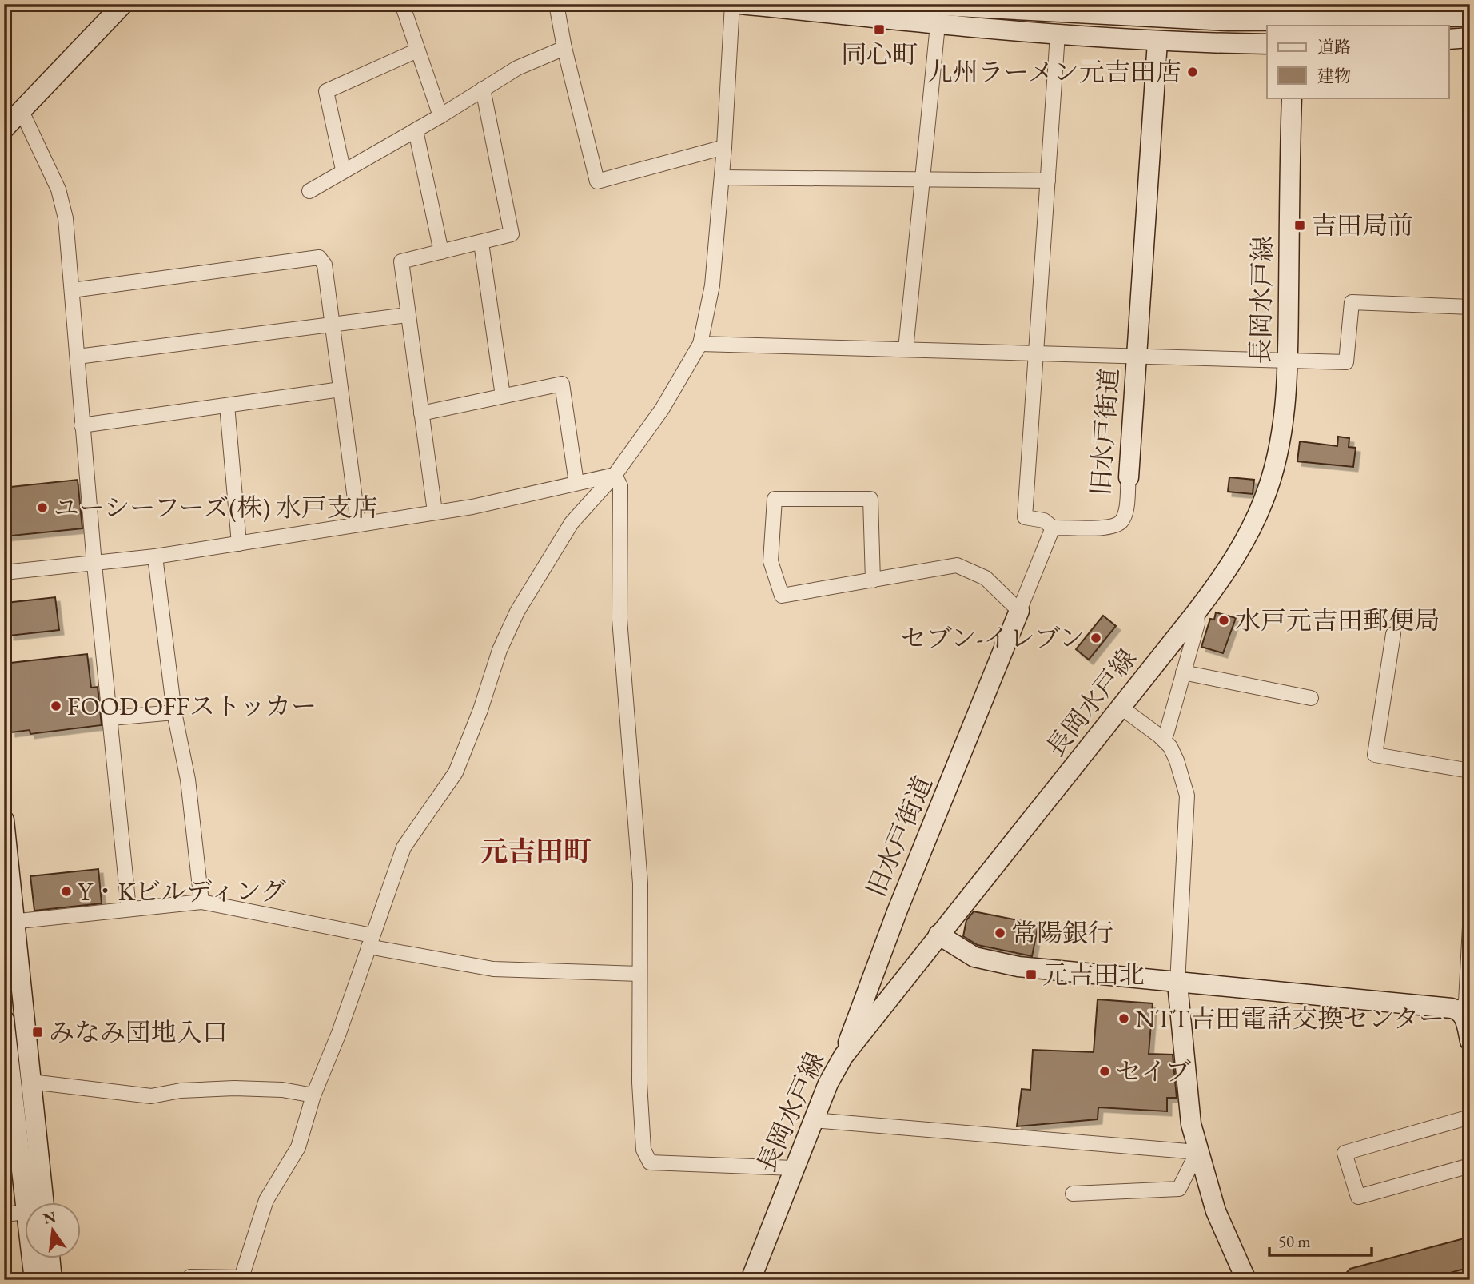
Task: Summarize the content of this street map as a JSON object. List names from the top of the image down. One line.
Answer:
{"streets":{"main road":["長岡水戸線","旧水戸街道"]},"crossings":[["長岡水戸線","旧水戸街道"]],"districts":["元吉田町"],"places":{"transit":["同心町","吉田局前","元吉田北","みなみ団地入口"],"other":["九州ラーメン元吉田店","ユーシーフーズ(株) 水戸支店","水戸元吉田郵便局","セブン-イレブン","FOOD OFFストッカー","Y・Kビルディング","常陽銀行","NTT吉田電話交換センター","セイブ"]},"legend":["道路","建物"],"scale_bar":"50 m","north":"top"}
